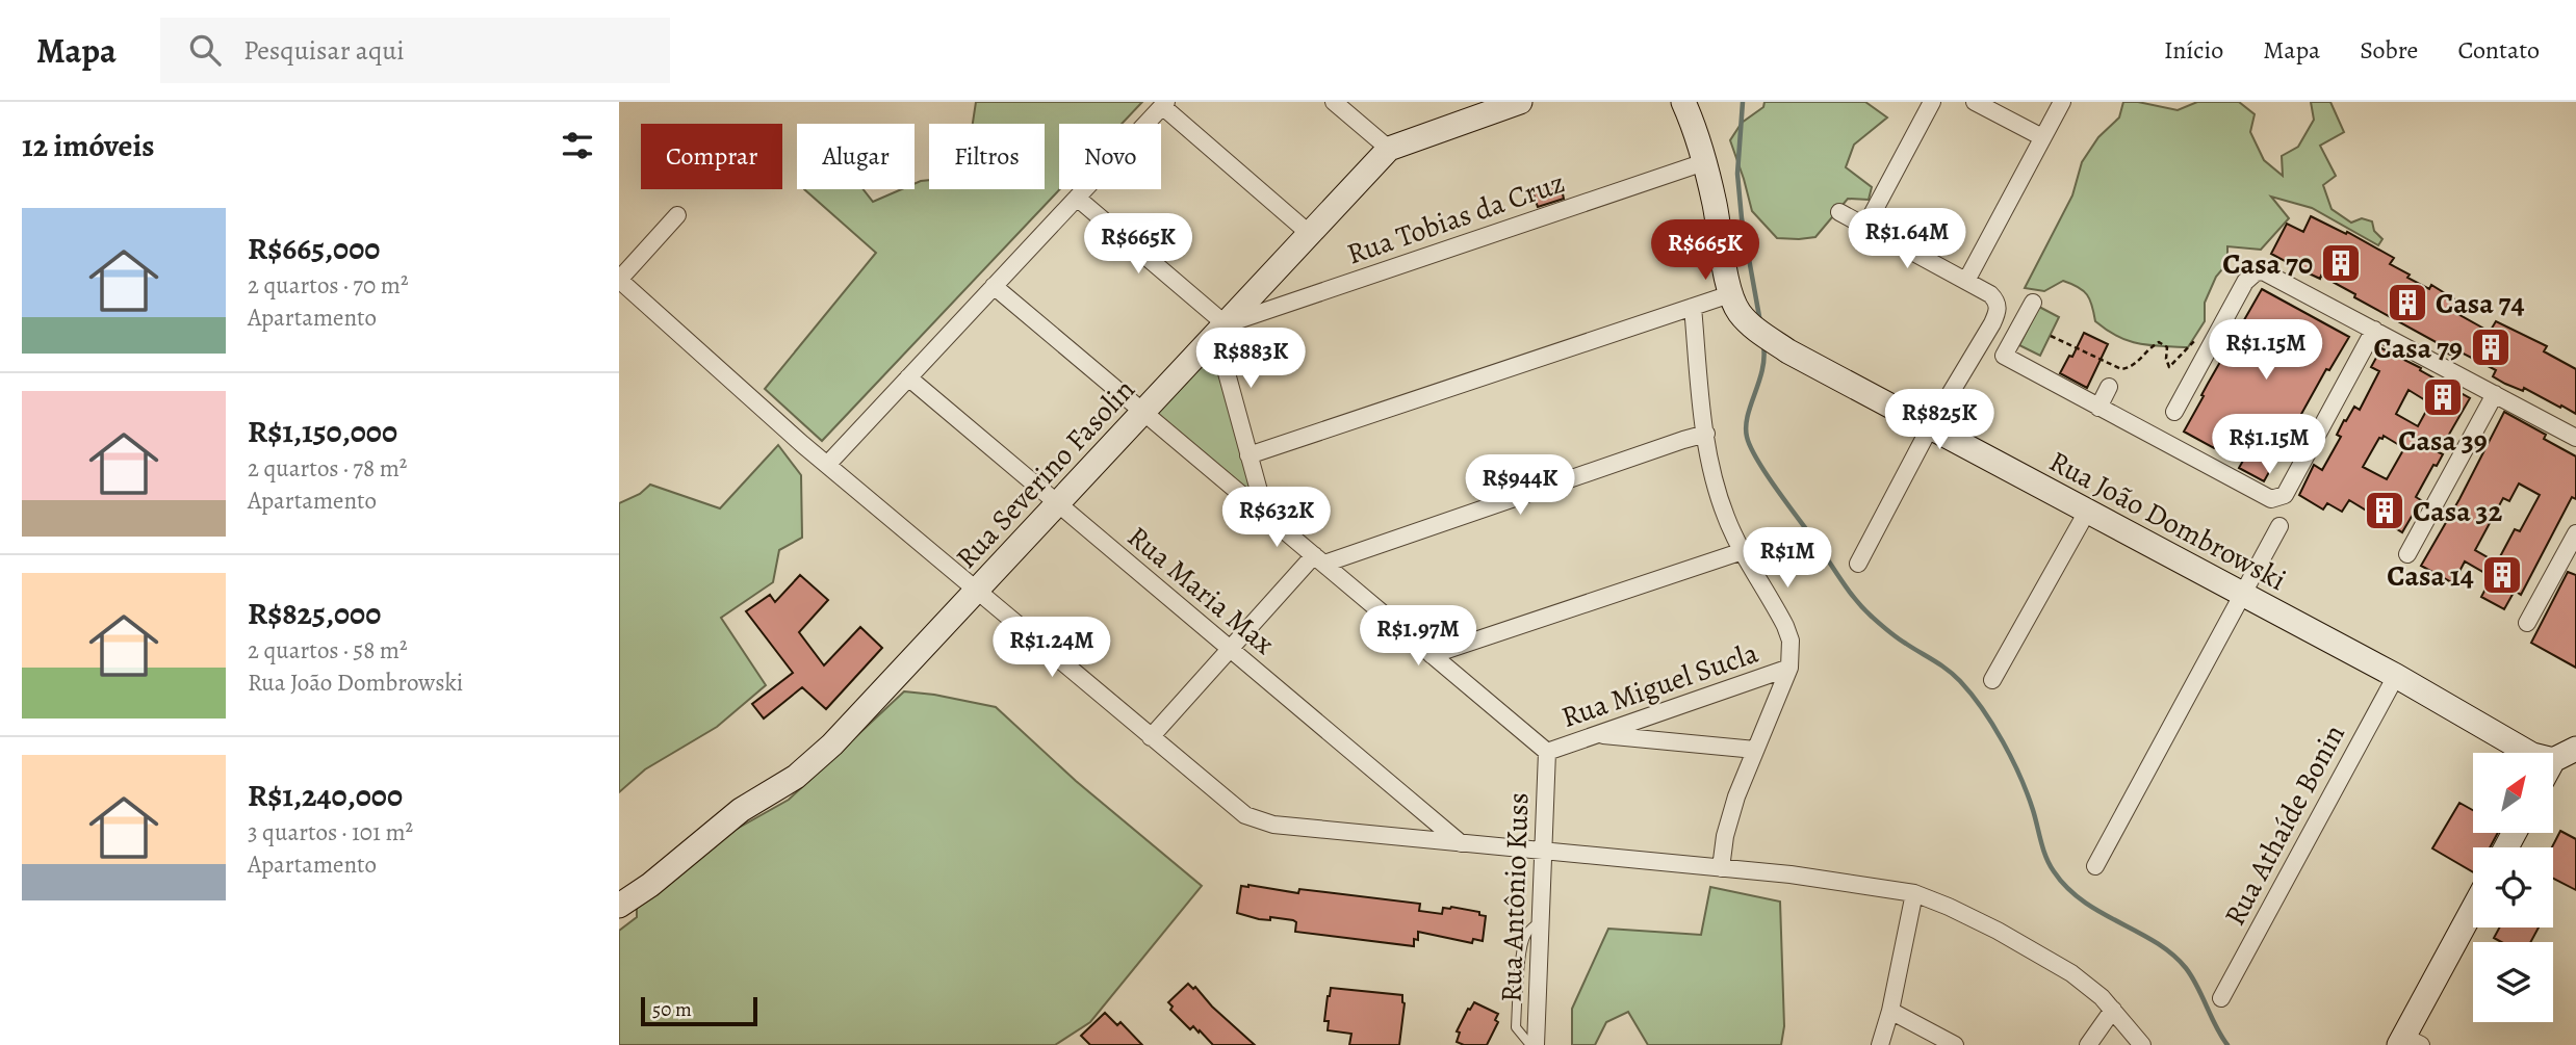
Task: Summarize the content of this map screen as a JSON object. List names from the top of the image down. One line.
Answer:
{"streets":{"street":["Rua Tobias da Cruz","Rua Severino Fasolin","Rua João Dombrowski","Rua Maria Max","Rua Miguel Sucla","Rua Athaíde Bonin","Rua Antônio Kuss"]},"crossings":[["Rua Tobias da Cruz","Rua Severino Fasolin"],["Rua Severino Fasolin","Rua Maria Max"],["Rua João Dombrowski","Rua Athaíde Bonin"],["Rua Miguel Sucla","Rua Antônio Kuss"]],"places":{"building":["Casa 70","Casa 74","Casa 79","Casa 39","Casa 32","Casa 14"]},"scale_bar":"50 m","north":"top right","page":{"header":"Mapa","search":"Pesquisar aqui","nav":["Início","Mapa","Sobre","Contato"],"heading":"12 imóveis","chip":["Comprar","Alugar","Filtros","Novo"],"list":[{"name":"R$665,000","note":"2 quartos · 70 m² · Apartamento"},{"name":"R$1,150,000","note":"2 quartos · 78 m² · Apartamento"},{"name":"R$825,000","note":"2 quartos · 58 m² · Rua João Dombrowski"},{"name":"R$1,240,000","note":"3 quartos · 101 m² · Apartamento"}],"price":["R$1.64M","R$665K","R$665K","R$1.15M","R$883K","R$825K","R$1.15M","R$944K","R$632K","R$1M","R$1.97M","R$1.24M"],"scale":"50 m"}}
